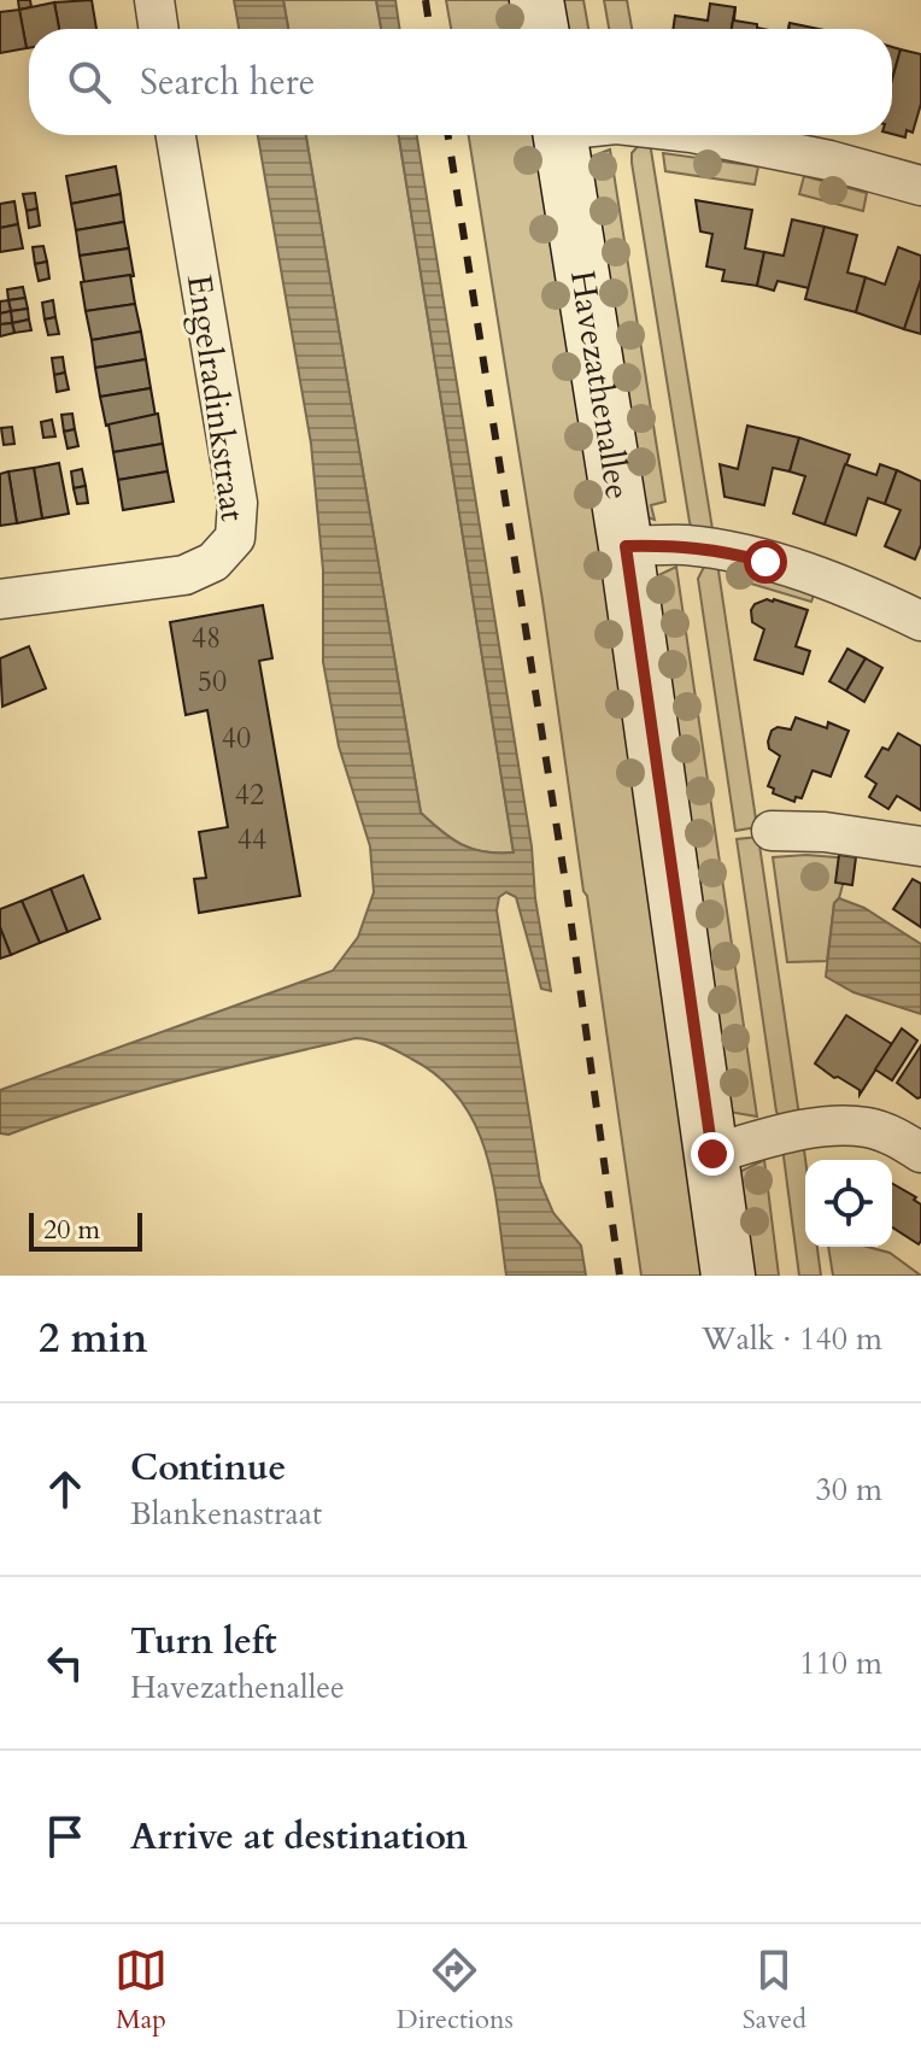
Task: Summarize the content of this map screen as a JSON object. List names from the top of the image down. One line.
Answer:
{"streets":{"main road":["Havezathenallee"],"street":["Engelradinkstraat"]},"house_numbers":["48","50","40","42","44"],"scale_bar":"20 m","page":{"search":"Search here","scale":"20 m","heading":["2 min","Walk · 140 m"],"list":[["Continue","Blankenastraat","30 m"],["Turn left","Havezathenallee","110 m"],"Arrive at destination"],"nav":["Map","Directions","Saved"]}}
